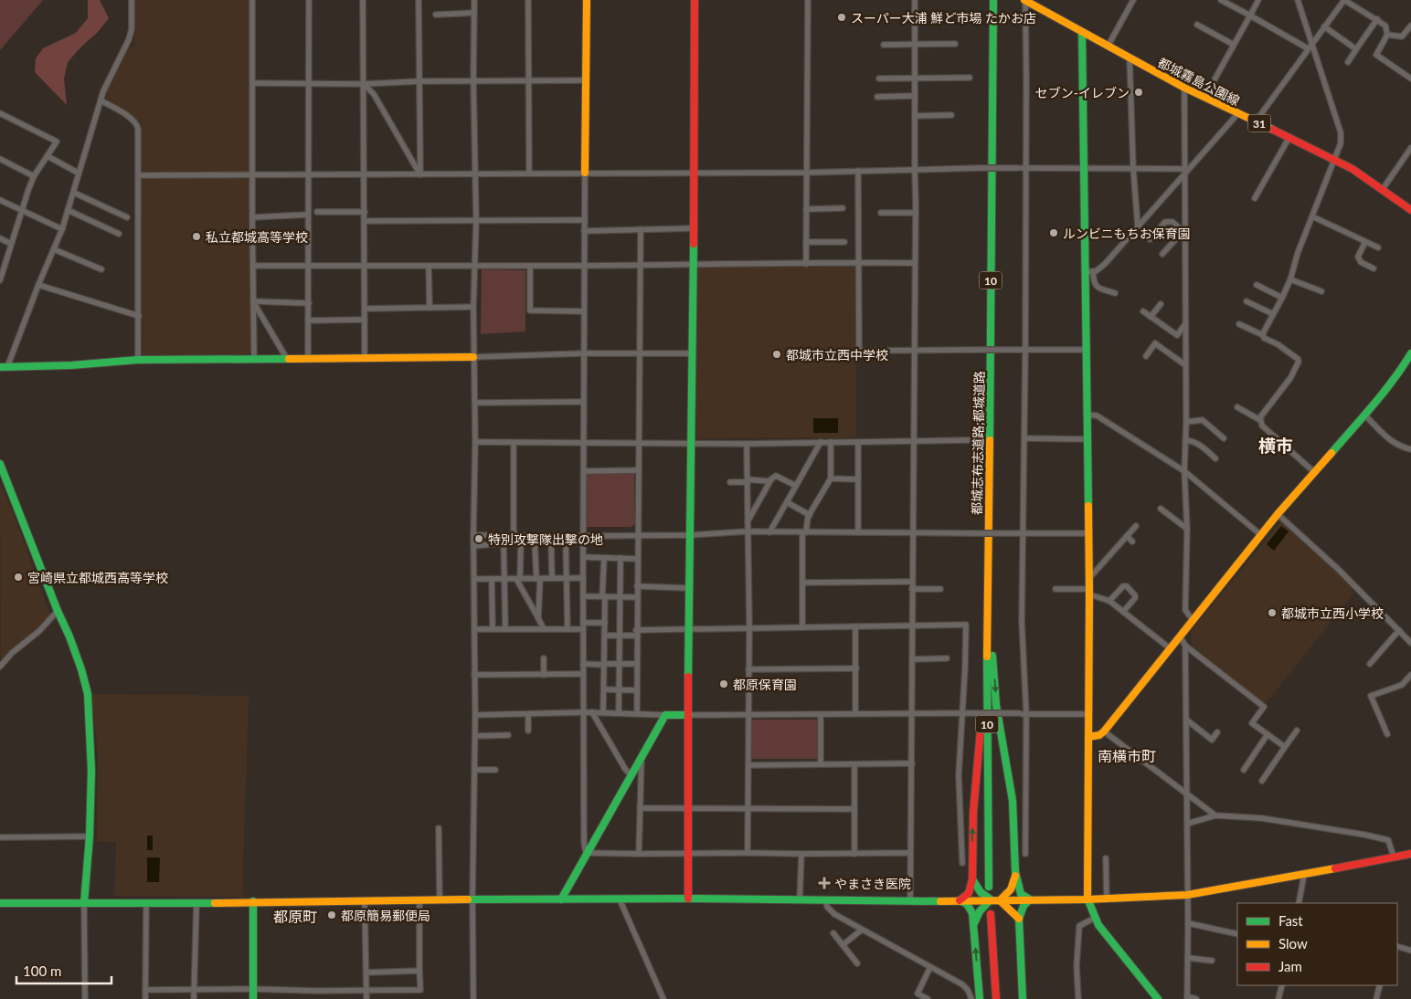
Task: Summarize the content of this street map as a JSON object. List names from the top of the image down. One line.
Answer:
{"streets":{"main road":["都城霧島公園線","31","10","都城志布志道路;都城道路"]},"districts":["横市","南横市町","都原町"],"places":{"other":["スーパー大浦 鮮ど市場 たかお店","セブン-イレブン","ルンビニもちお保育園","私立都城高等学校","都城市立西中学校","特別攻撃隊出撃の地","宮崎県立都城西高等学校","都城市立西小学校","都原保育園","都原簡易郵便局"],"health":["やまさき医院"]},"legend":["Fast","Slow","Jam"],"scale_bar":"100 m"}
